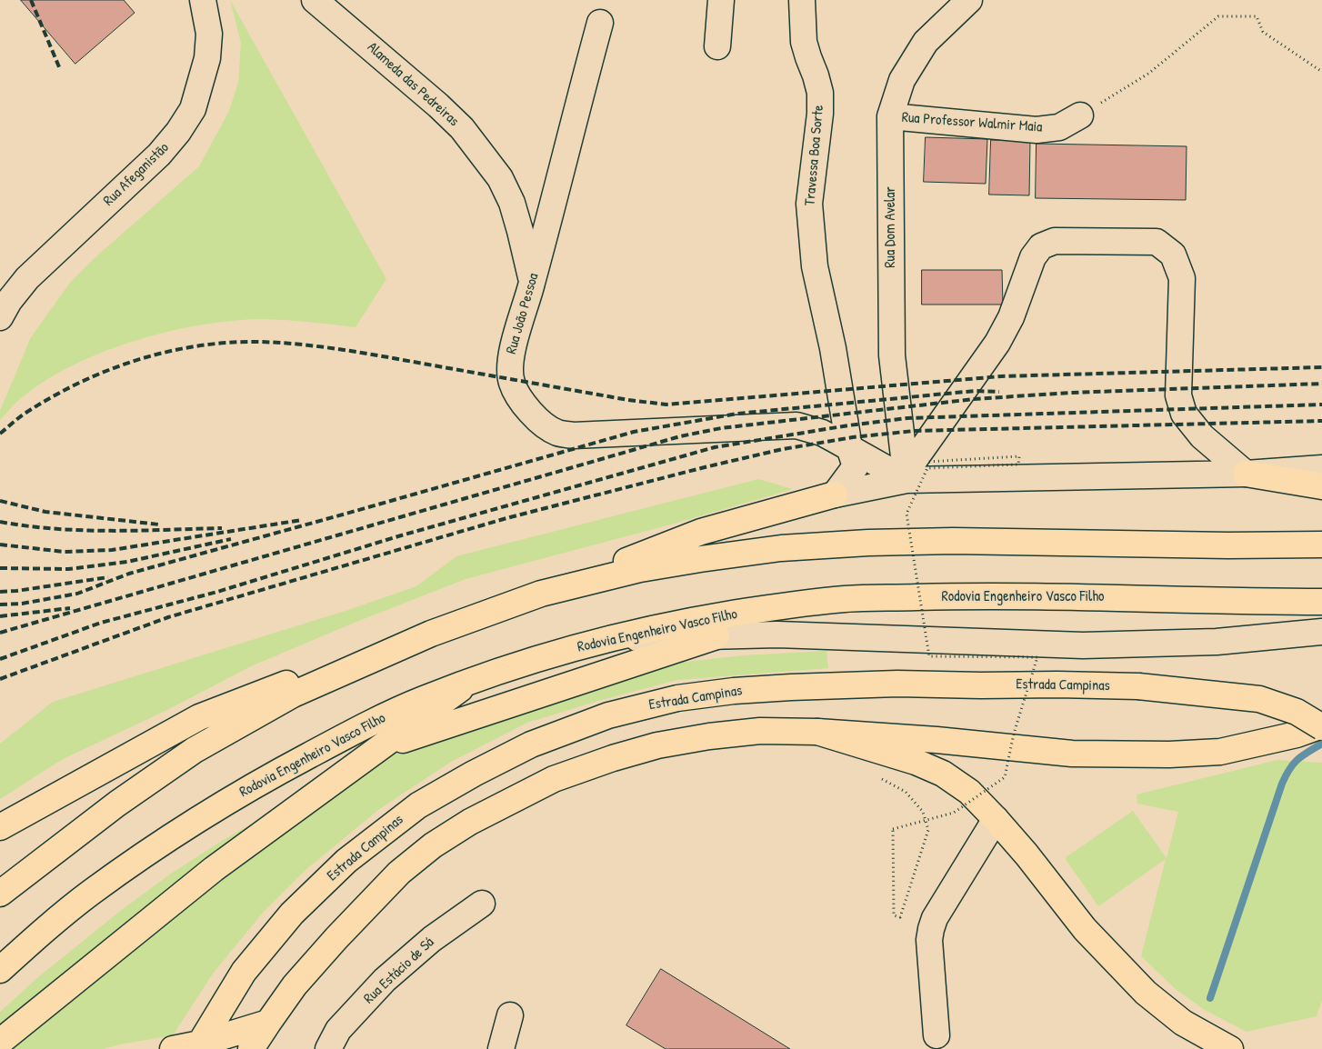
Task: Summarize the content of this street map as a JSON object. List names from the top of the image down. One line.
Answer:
{"streets":{"main road":["Rodovia Engenheiro Vasco Filho","Estrada Campinas"],"street":["Alameda das Pedreiras","Rua Professor Walmir Maia","Travessa Boa Sorte","Rua Afeganistão","Rua Dom Avelar","Rua João Pessoa","Rua Estácio de Sá"]},"crossings":[["Alameda das Pedreiras","Rua João Pessoa"],["Rua Professor Walmir Maia","Rua Dom Avelar"],["Travessa Boa Sorte","Rua João Pessoa"],["Rua Dom Avelar","Rua João Pessoa"]]}
